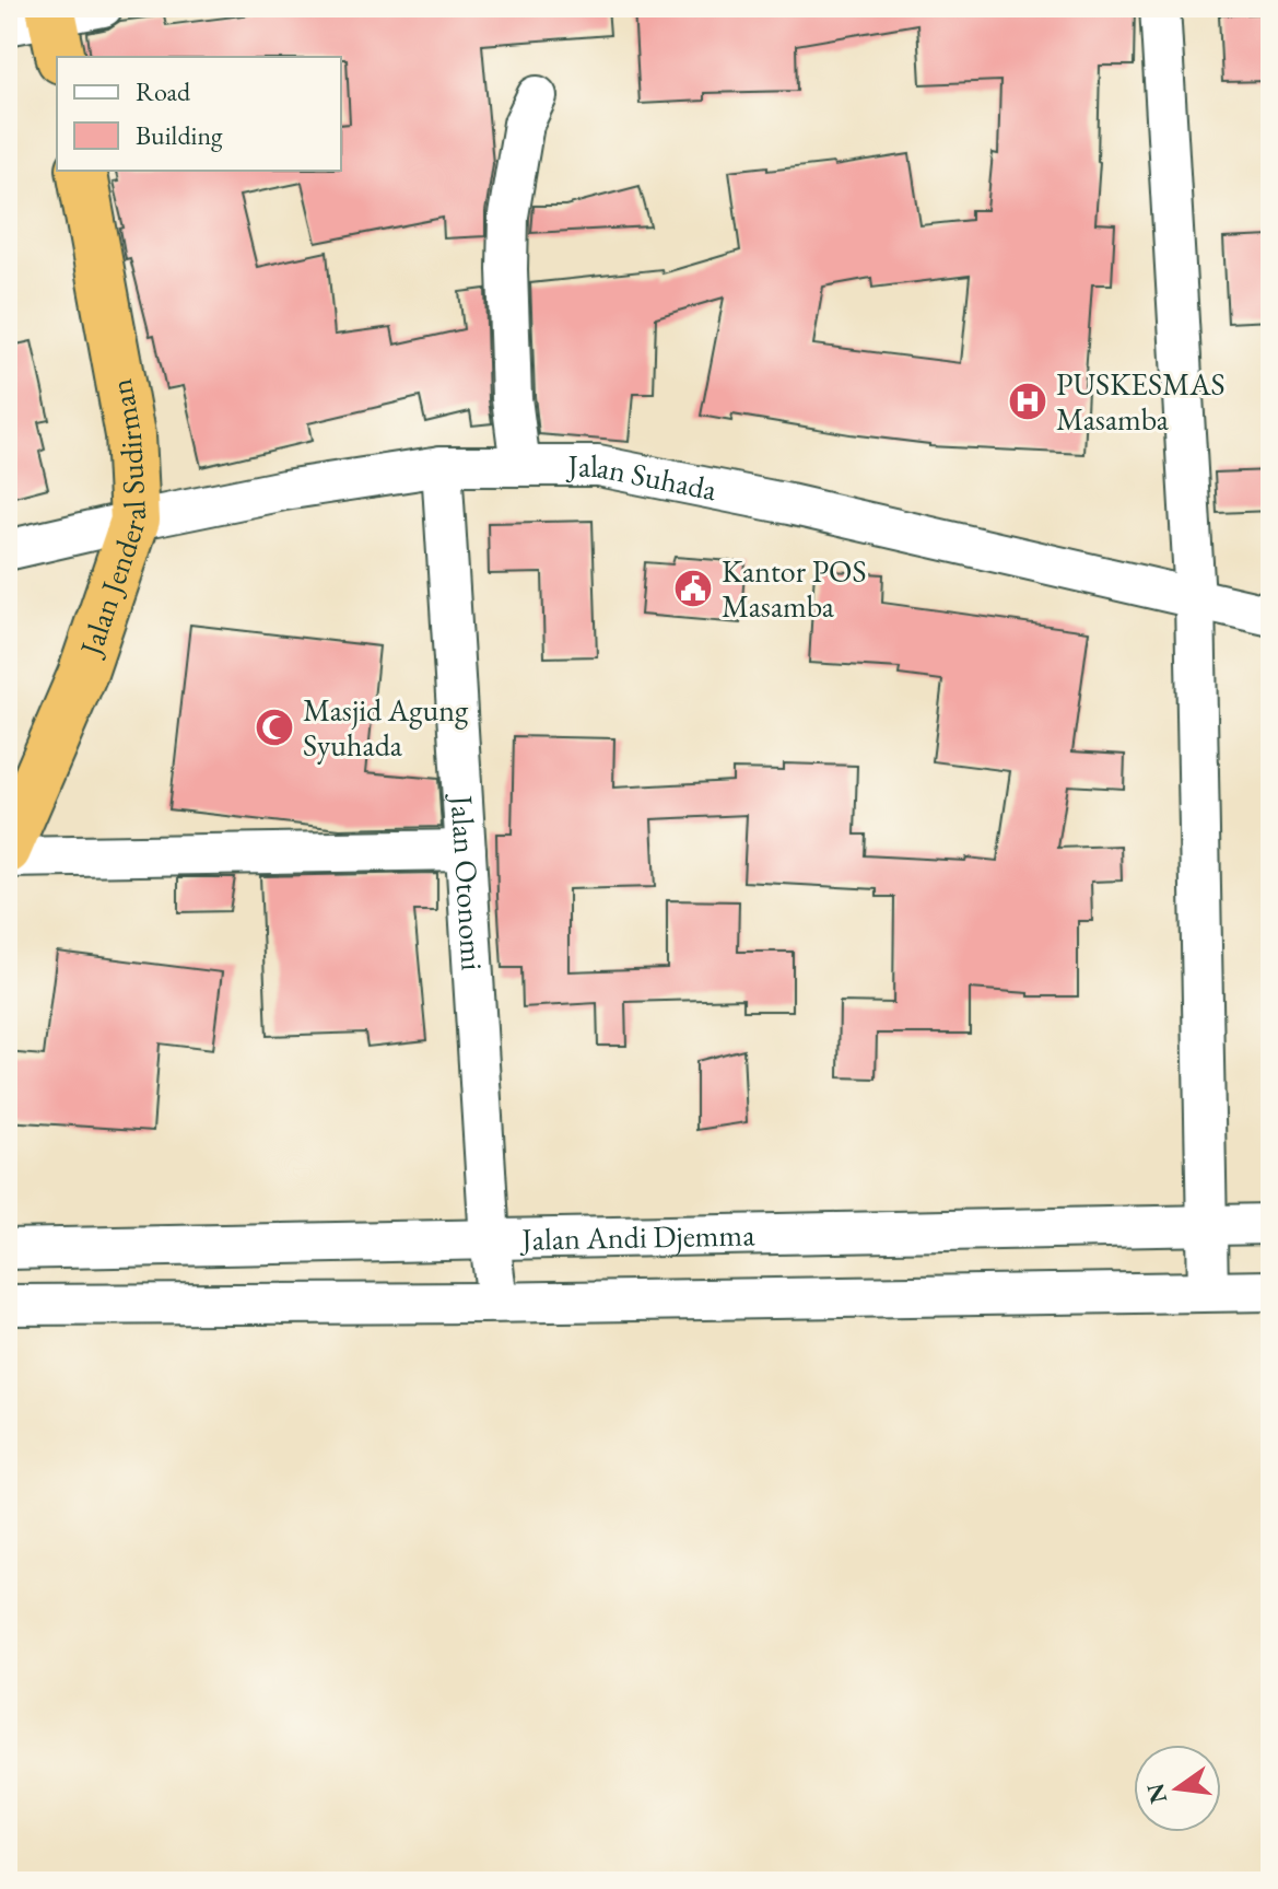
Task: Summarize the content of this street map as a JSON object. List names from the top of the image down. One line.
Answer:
{"streets":{"highway":["Jalan Jenderal Sudirman"],"street":["Jalan Suhada","Jalan Otonomi","Jalan Andi Djemma"]},"crossings":[["Jalan Suhada","Jalan Jenderal Sudirman"],["Jalan Suhada","Jalan Otonomi"],["Jalan Otonomi","Jalan Andi Djemma"]],"places":{"hospital":["PUSKESMAS Masamba"],"public building":["Kantor POS Masamba"],"mosque":["Masjid Agung Syuhada"]},"legend":["Road","Building"],"north":"left"}
